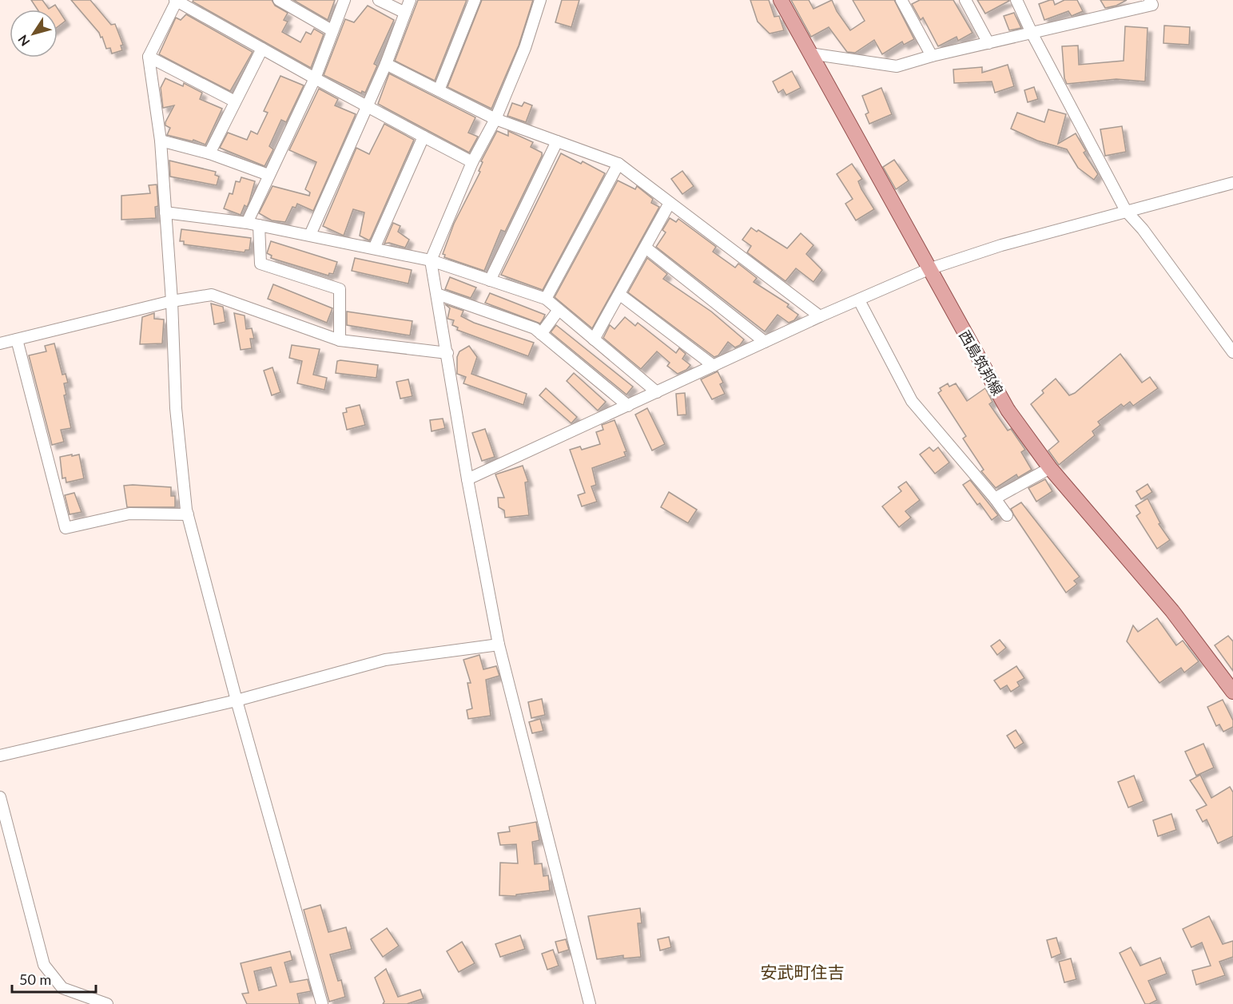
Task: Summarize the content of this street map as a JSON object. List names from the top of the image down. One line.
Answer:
{"streets":{"main road":["西島筑邦線"]},"districts":["安武町住吉"],"scale_bar":"50 m","north":"bottom left"}
